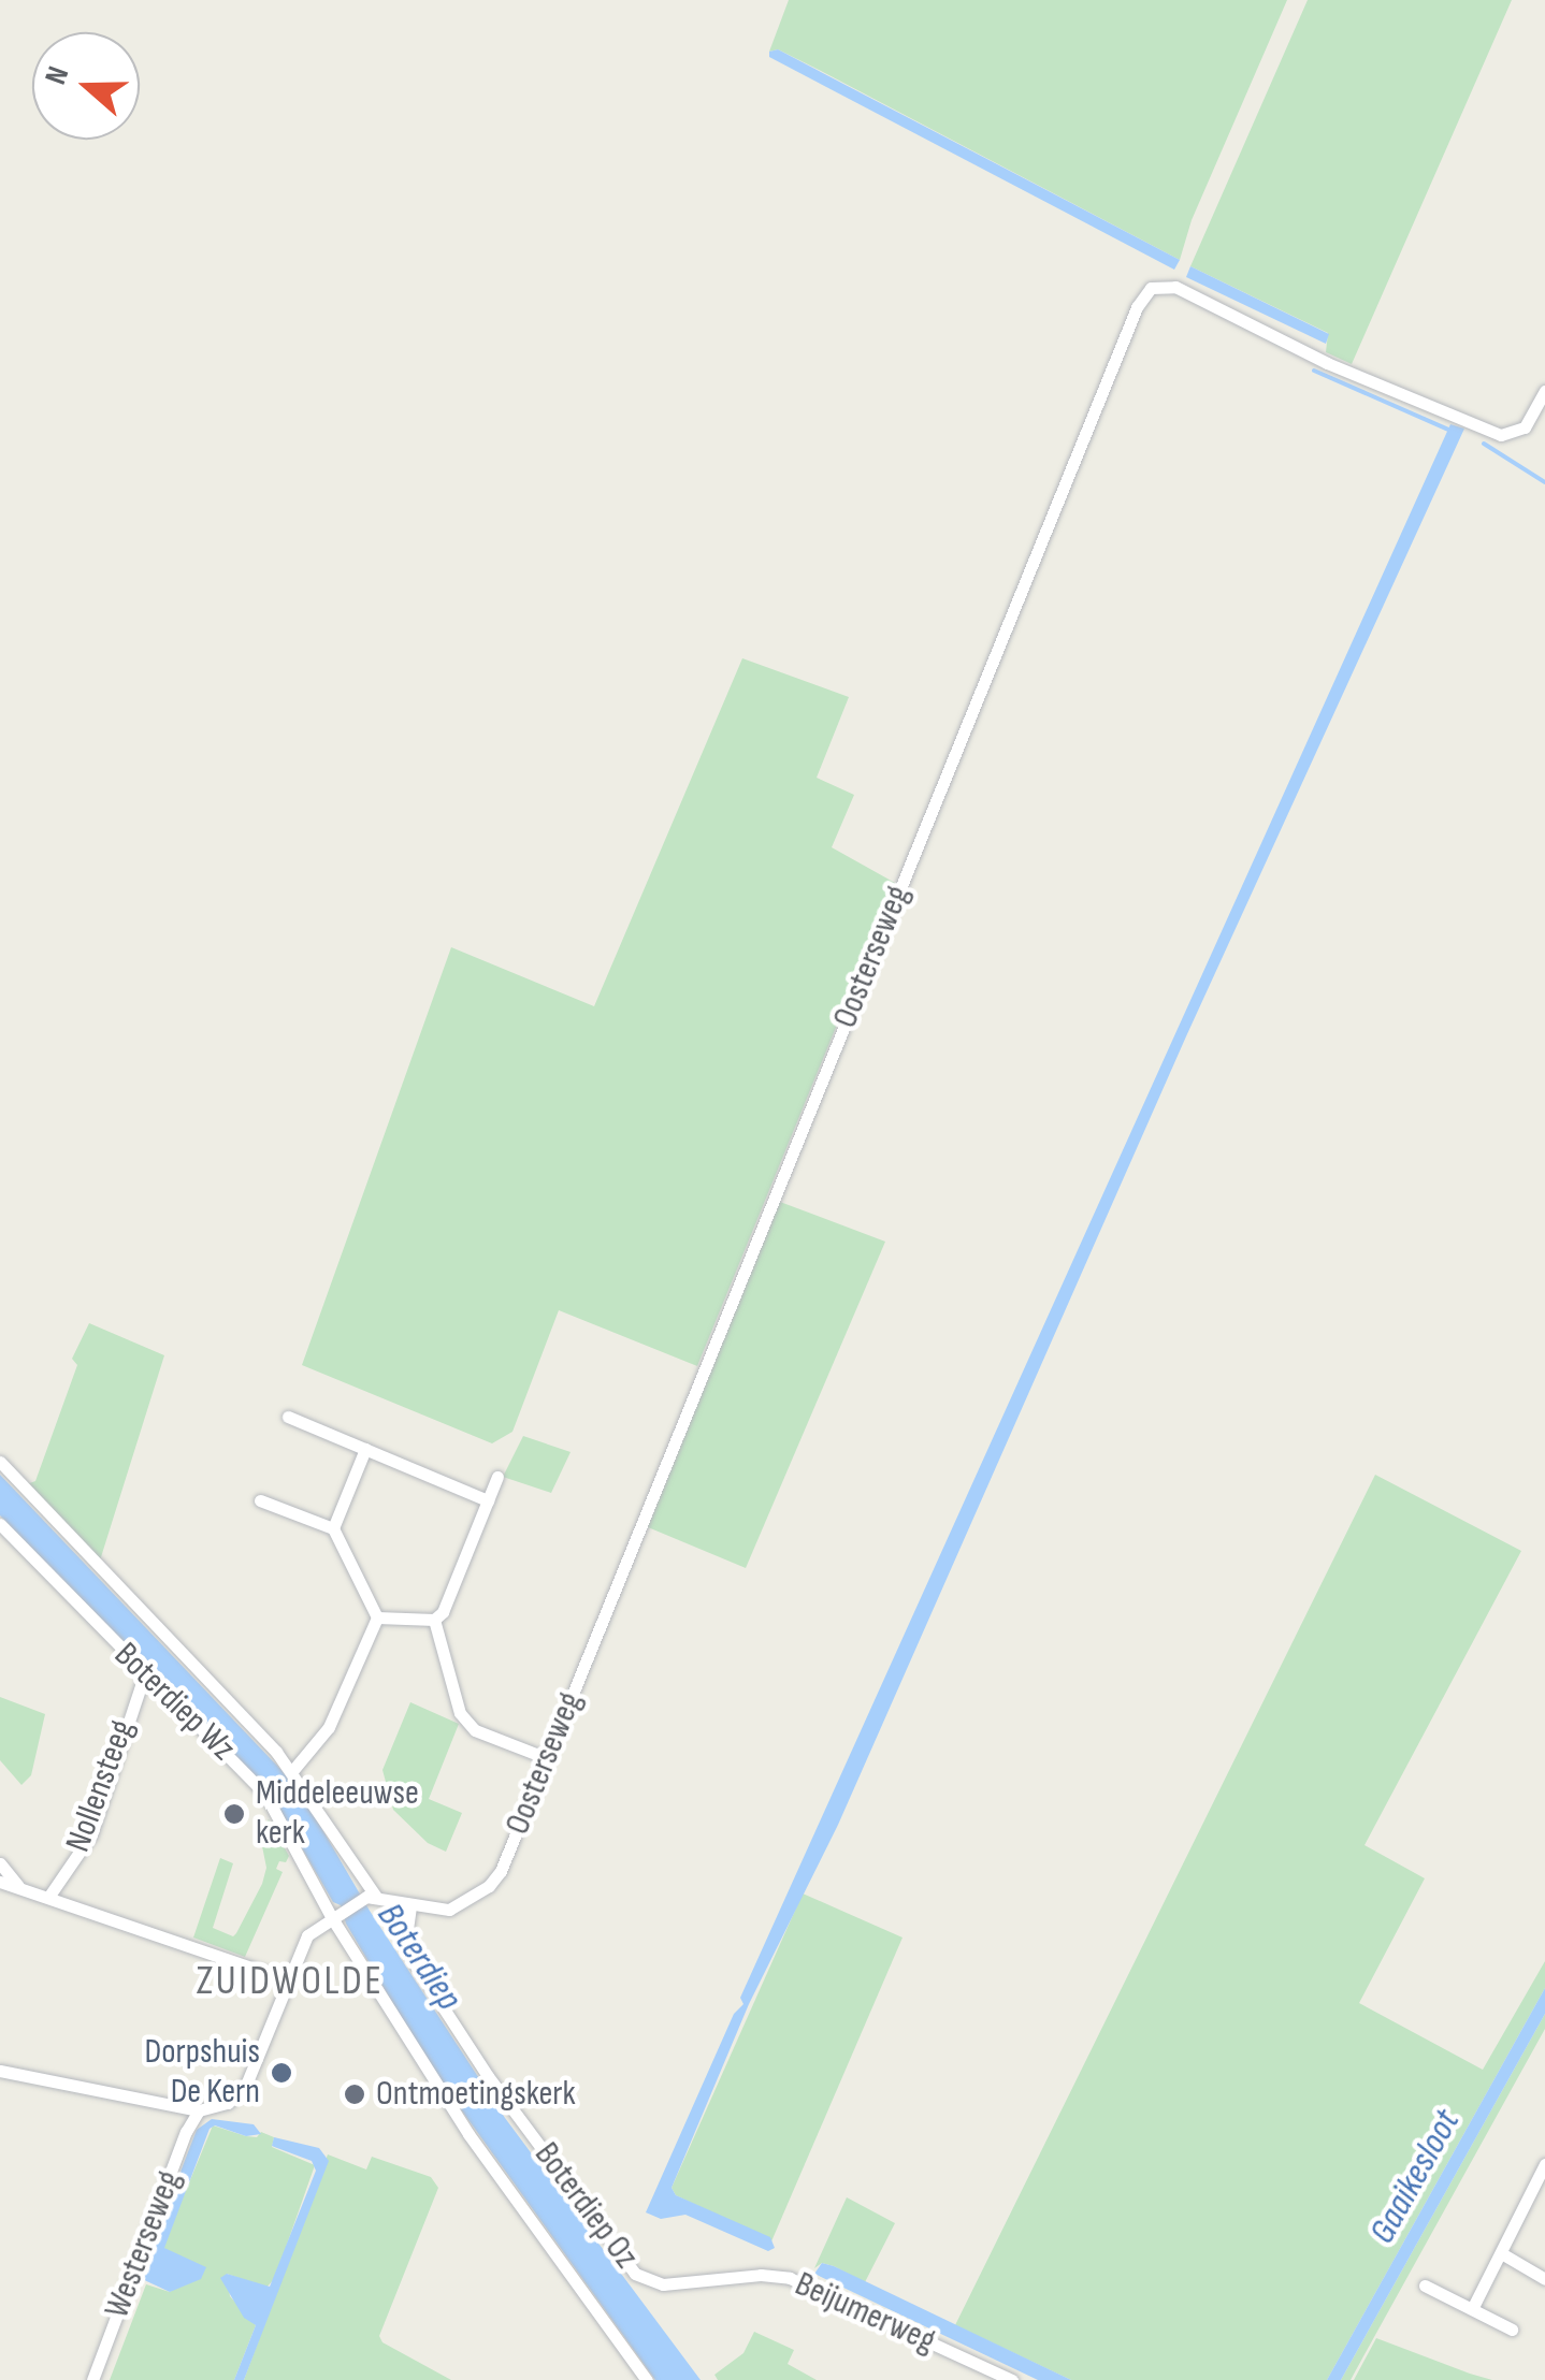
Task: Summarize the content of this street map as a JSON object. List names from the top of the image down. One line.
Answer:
{"streets":{"street":["Oosterseweg","Boterdiep Wz","Nollensteeg","Boterdiep Oz","Westerseweg","Beijumerweg"]},"crossings":[["Oosterseweg","Boterdiep Oz"],["Boterdiep Wz","Nollensteeg"],["Boterdiep Oz","Beijumerweg"]],"districts":["ZUIDWOLDE"],"water":["Boterdiep","Gaaikesloot"],"places":["Middeleeuwse kerk","Dorpshuis De Kern","Ontmoetingskerk"],"north":"left"}
